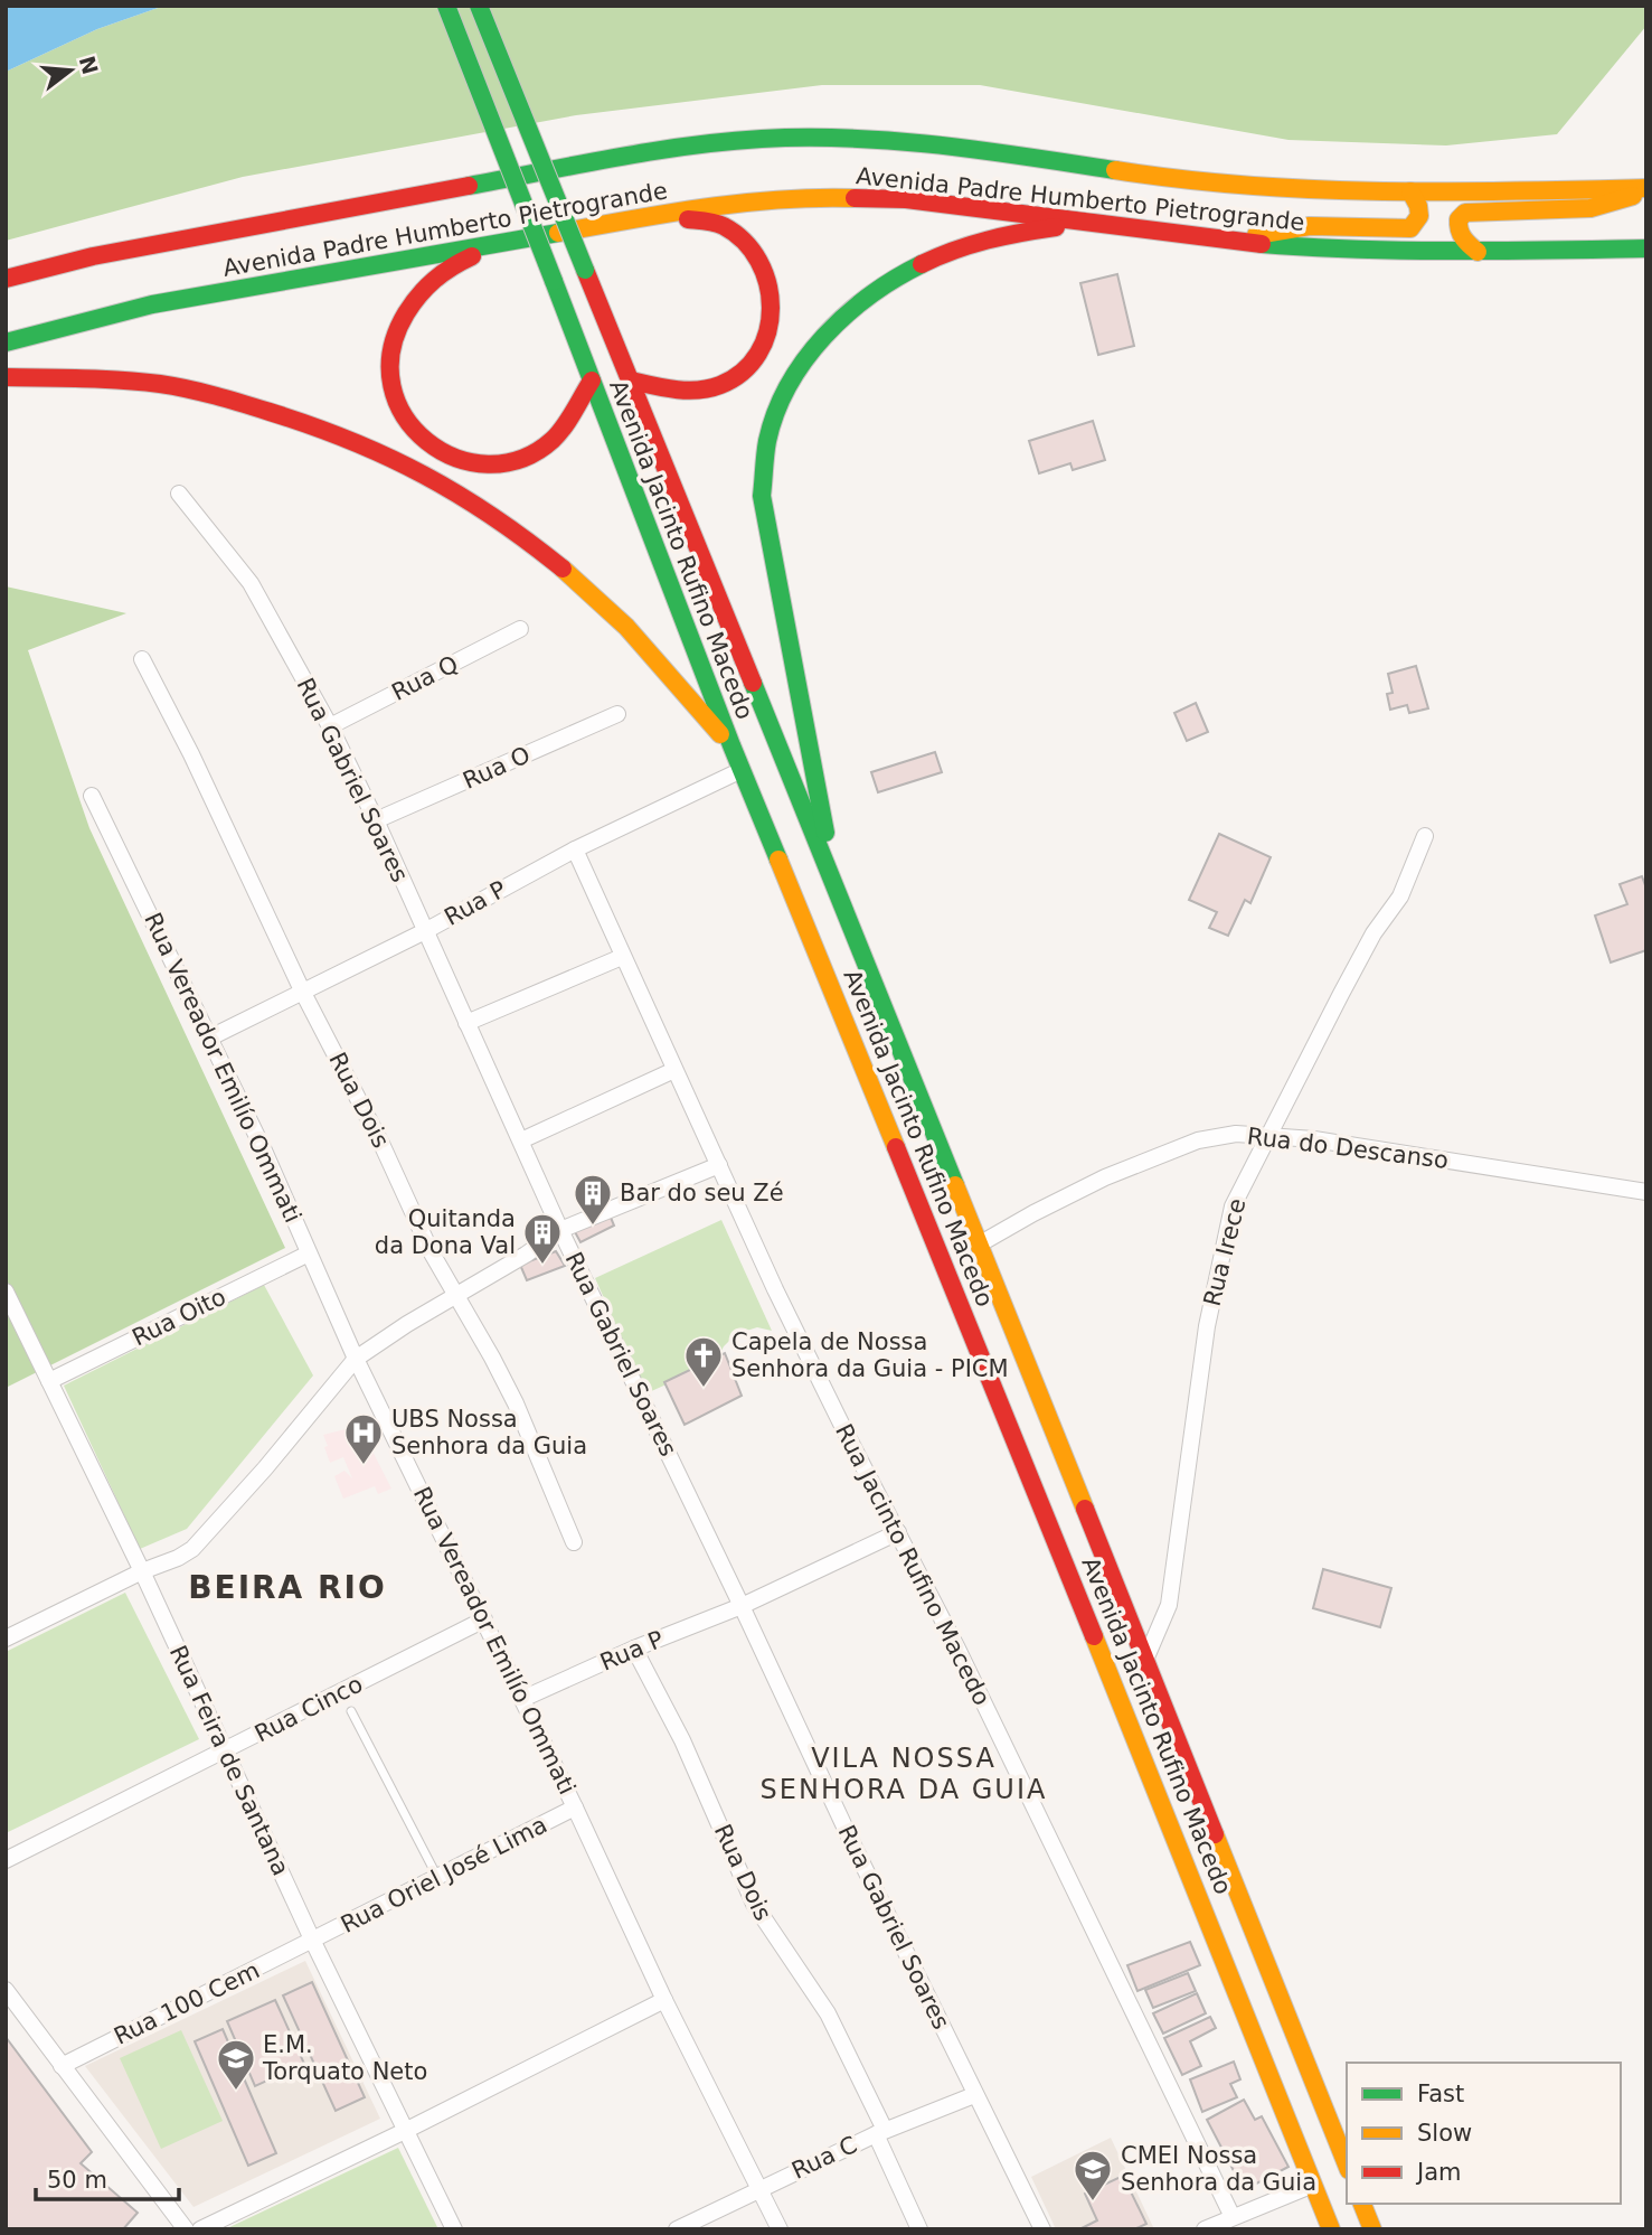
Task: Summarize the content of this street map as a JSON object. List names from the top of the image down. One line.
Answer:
{"streets":{"main road":["Avenida Padre Humberto Pietrogrande","Avenida Jacinto Rufino Macedo"],"street":["Rua Q","Rua O","Rua Gabriel Soares","Rua P","Rua Vereador Emilío Ommati","Rua Dois","Rua do Descanso","Rua Irece","Rua Oito","Rua Jacinto Rufino Macedo","Rua Cinco","Rua Feira de Santana","Rua Oriel José Lima","Rua 100 Cem","Rua C"]},"crossings":[["Avenida Jacinto Rufino Macedo","Rua P"],["Avenida Jacinto Rufino Macedo","Rua do Descanso"],["Avenida Jacinto Rufino Macedo","Rua Irece"],["Rua Q","Rua Gabriel Soares"],["Rua O","Rua Gabriel Soares"],["Rua Gabriel Soares","Rua P"],["Rua Gabriel Soares","Rua C"],["Rua P","Rua Vereador Emilío Ommati"],["Rua P","Rua Dois"],["Rua P","Rua Jacinto Rufino Macedo"],["Rua Vereador Emilío Ommati","Rua Oito"],["Rua Vereador Emilío Ommati","Rua Cinco"],["Rua Vereador Emilío Ommati","Rua Oriel José Lima"],["Rua Vereador Emilío Ommati","Rua C"],["Rua Dois","Rua C"],["Rua do Descanso","Rua Irece"],["Rua Oito","Rua Feira de Santana"],["Rua Cinco","Rua Feira de Santana"],["Rua Feira de Santana","Rua Oriel José Lima"],["Rua Feira de Santana","Rua 100 Cem"],["Rua Oriel José Lima","Rua 100 Cem"]],"districts":["BEIRA RIO","VILA NOSSA SENHORA DA GUIA"],"places":{"building":["Bar do seu Zé","Quitanda da Dona Val"],"church":["Capela de Nossa Senhora da Guia - PICM"],"hospital":["UBS Nossa Senhora da Guia"],"school or university":["E.M. Torquato Neto","CMEI Nossa Senhora da Guia"]},"legend":["Fast","Slow","Jam"],"scale_bar":"50 m","north":"right"}
